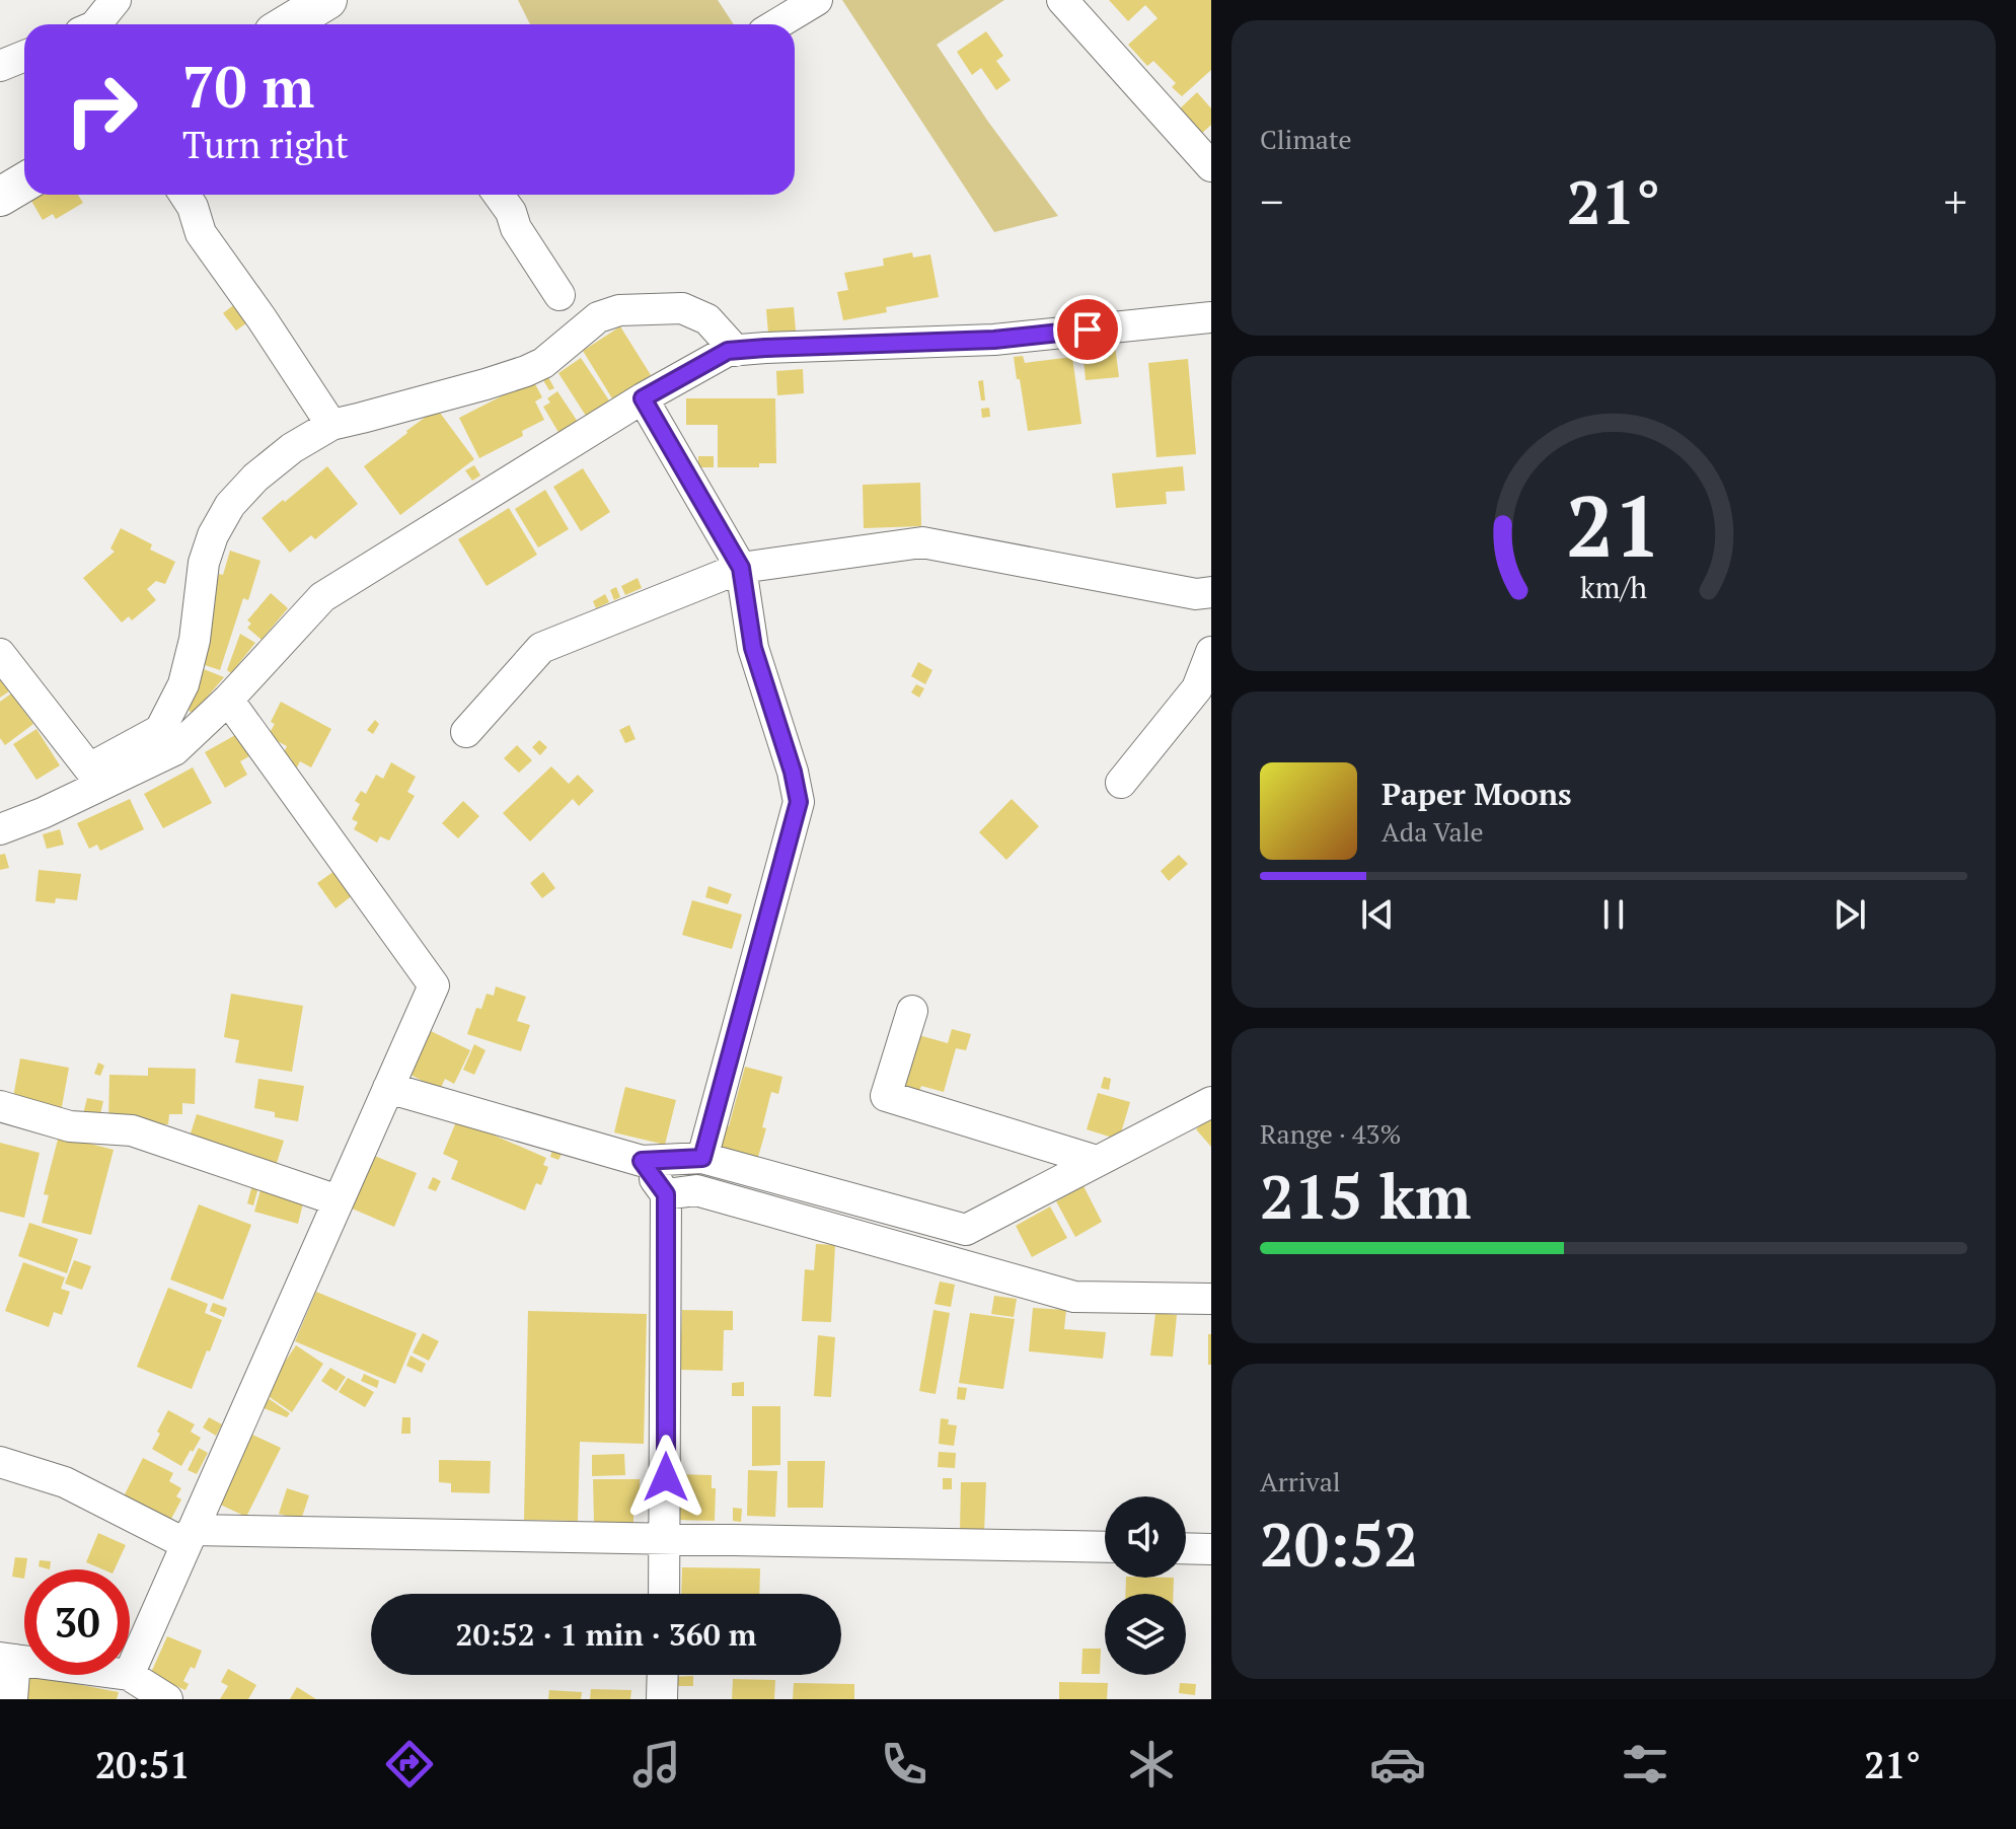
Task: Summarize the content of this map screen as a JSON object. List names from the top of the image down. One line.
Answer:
{"page":{"tile":["Climate",["Range · 43%","215 km"],["Arrival","20:52"]],"turn":["70 m","Turn right"],"heat":["−","21°","+"],"song":["Paper Moons","Ada Vale"],"limit":"30","trip":"20:52 · 1 min · 360 m","tabs":["20:51","21°"],"gauge":["21","km/h"]}}
